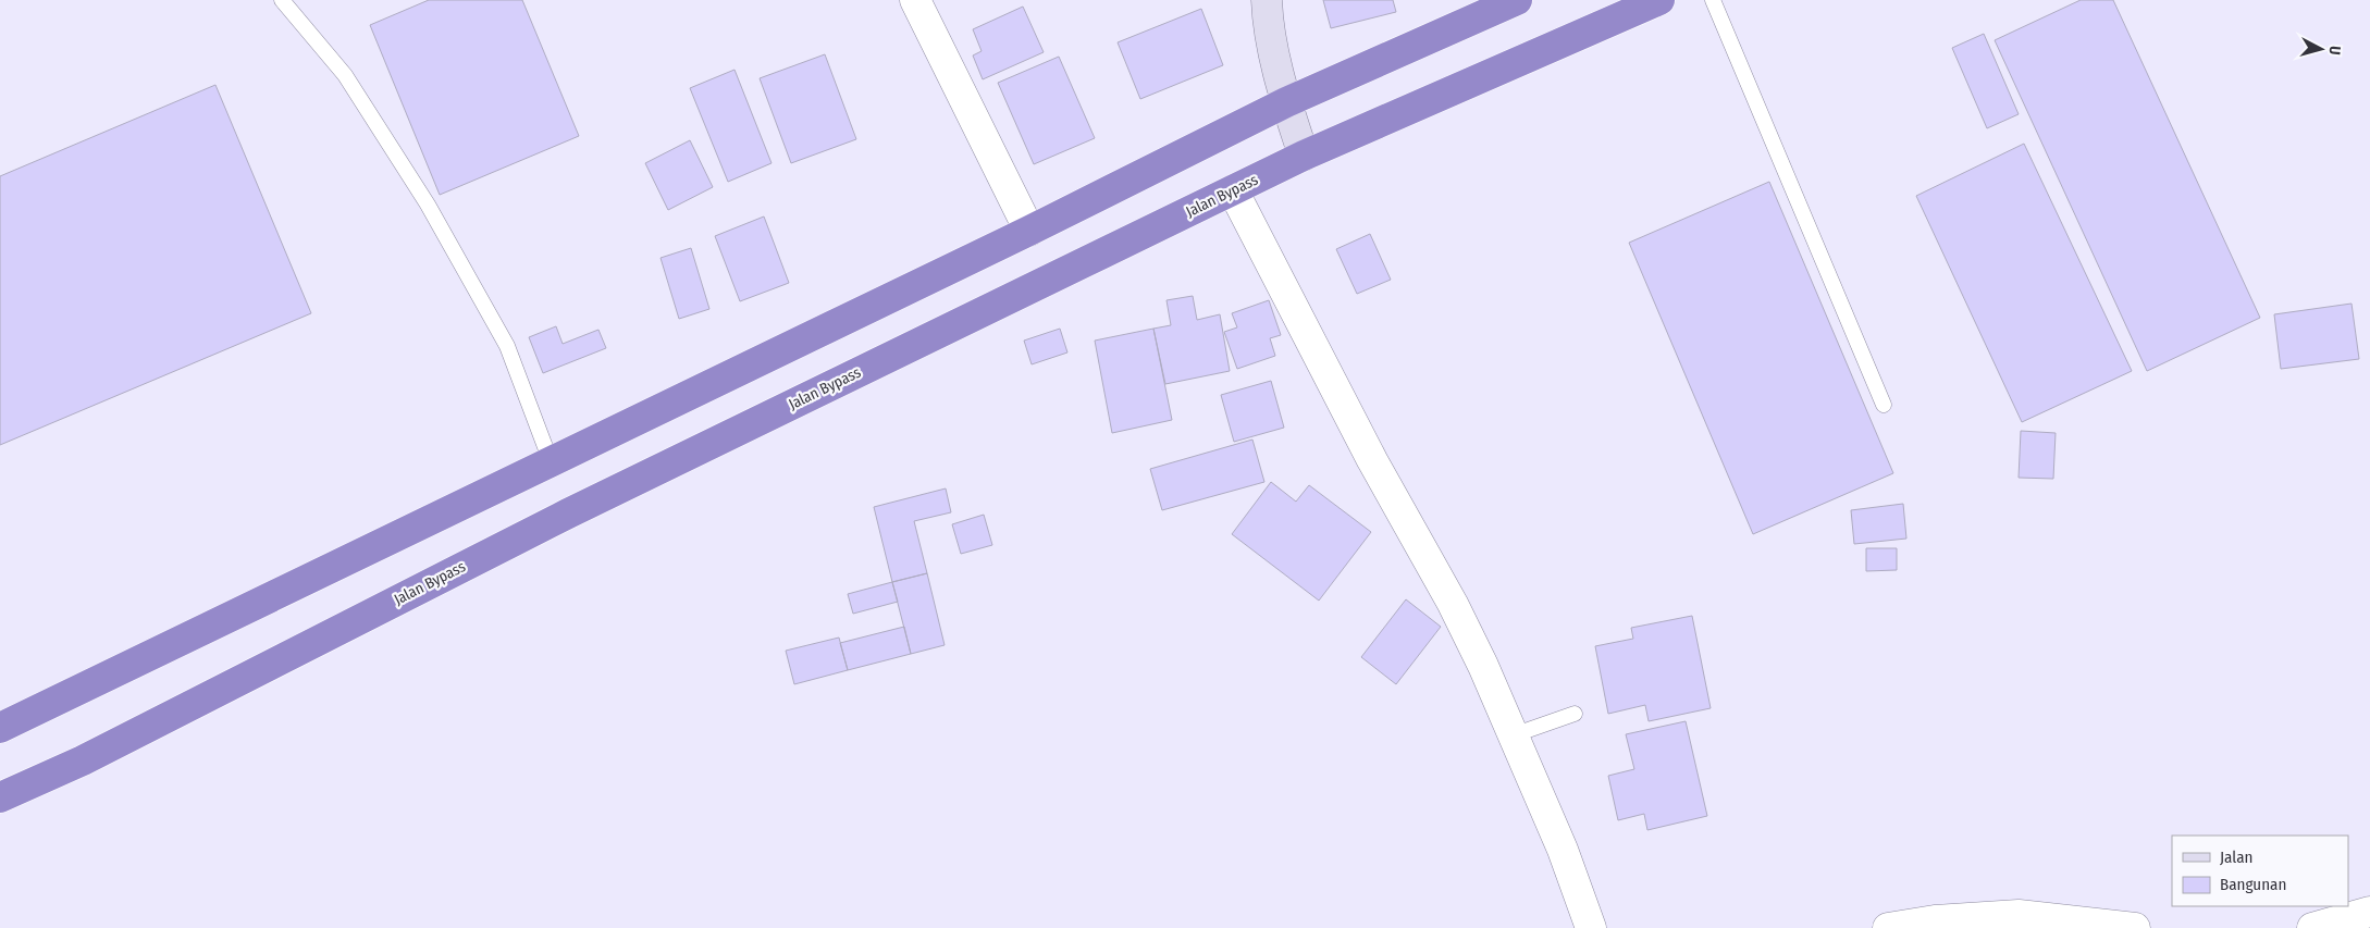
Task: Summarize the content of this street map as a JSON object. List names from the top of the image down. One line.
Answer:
{"streets":{"highway":["Jalan Bypass"]},"legend":["Jalan","Bangunan"],"north":"right"}
